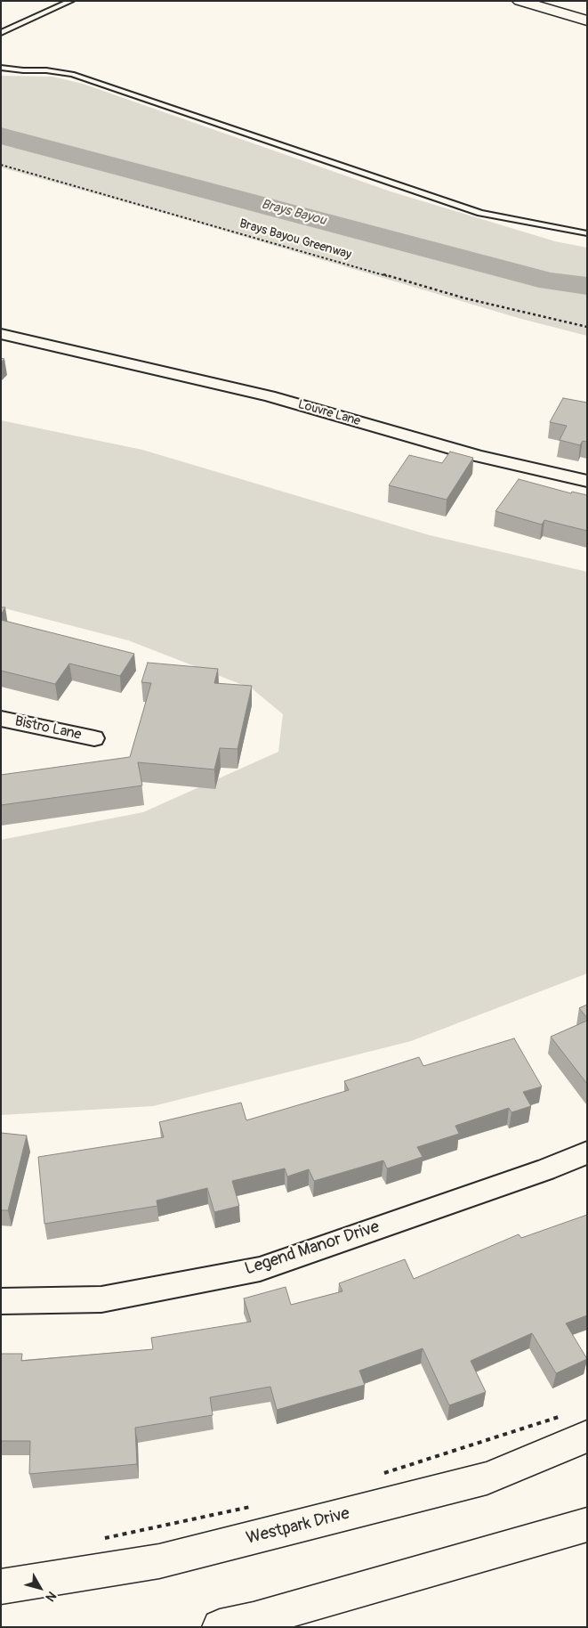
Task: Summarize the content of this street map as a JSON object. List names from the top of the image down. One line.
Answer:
{"streets":{"main road":["Westpark Drive"],"street":["Louvre Lane","Bistro Lane","Legend Manor Drive"],"path":["Brays Bayou Greenway"]},"water":["Brays Bayou"],"north":"bottom right"}
